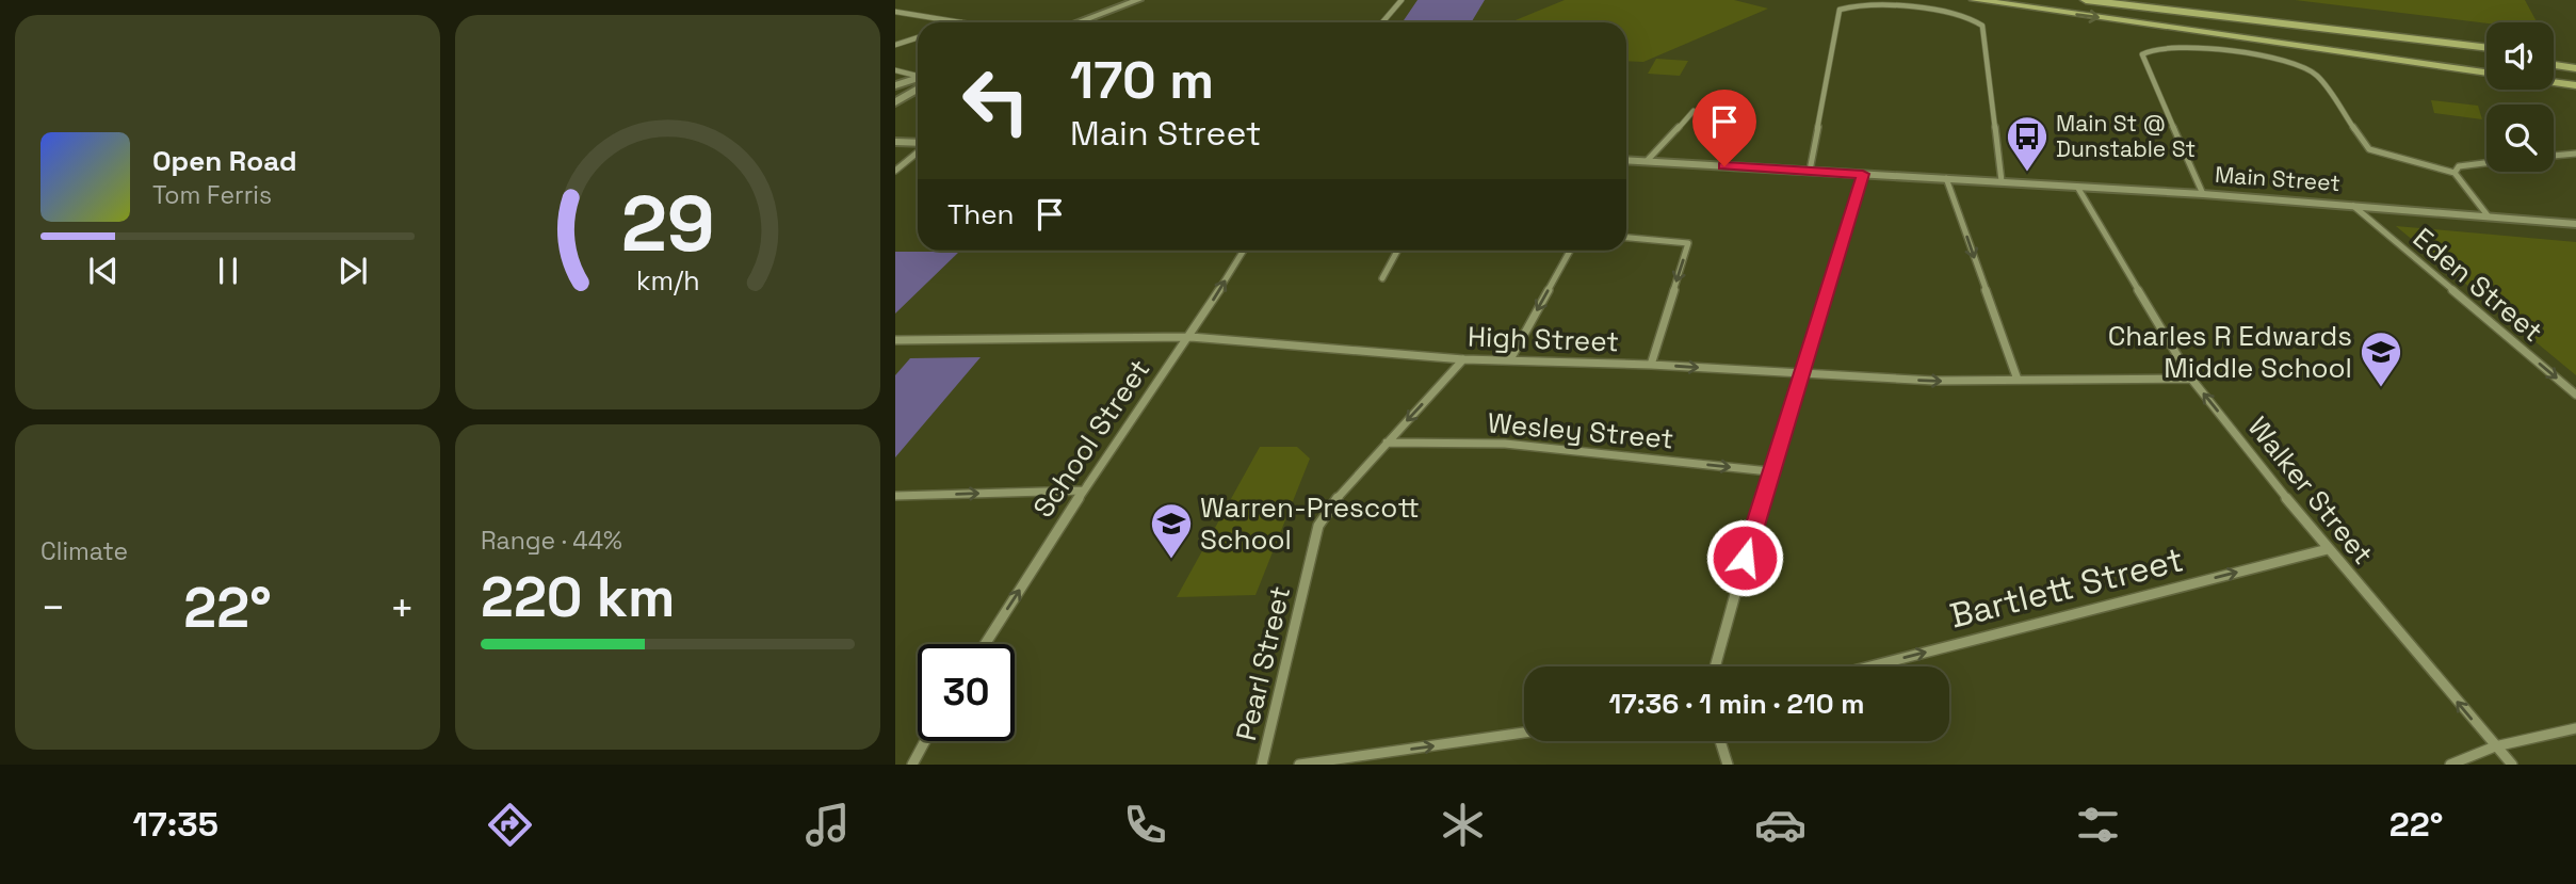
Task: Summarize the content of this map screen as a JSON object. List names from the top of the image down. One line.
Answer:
{"streets":{"main road":["Main Street"],"street":["Eden Street","High Street","Wesley Street","School Street","Walker Street","Bartlett Street","Pearl Street"]},"crossings":[["Main Street","Eden Street"],["Main Street","Walker Street"],["High Street","School Street"],["High Street","Walker Street"],["High Street","Pearl Street"],["Wesley Street","Pearl Street"],["Walker Street","Bartlett Street"]],"one_way":["Eden Street","Wesley Street","School Street","Walker Street","Bartlett Street"],"places":{"bus stop":["Main St @ Dunstable St"],"school or university":["Charles R Edwards Middle School","Warren-Prescott School"]},"page":{"turn":["170 m","Main Street"],"song":["Open Road","Tom Ferris"],"then":"Then","tile":["Climate",["Range · 44%","220 km"]],"heat":["−","22°","+"],"limit":"30","trip":"17:36 · 1 min · 210 m","tabs":["17:35","22°"],"gauge":["29","km/h"]}}
